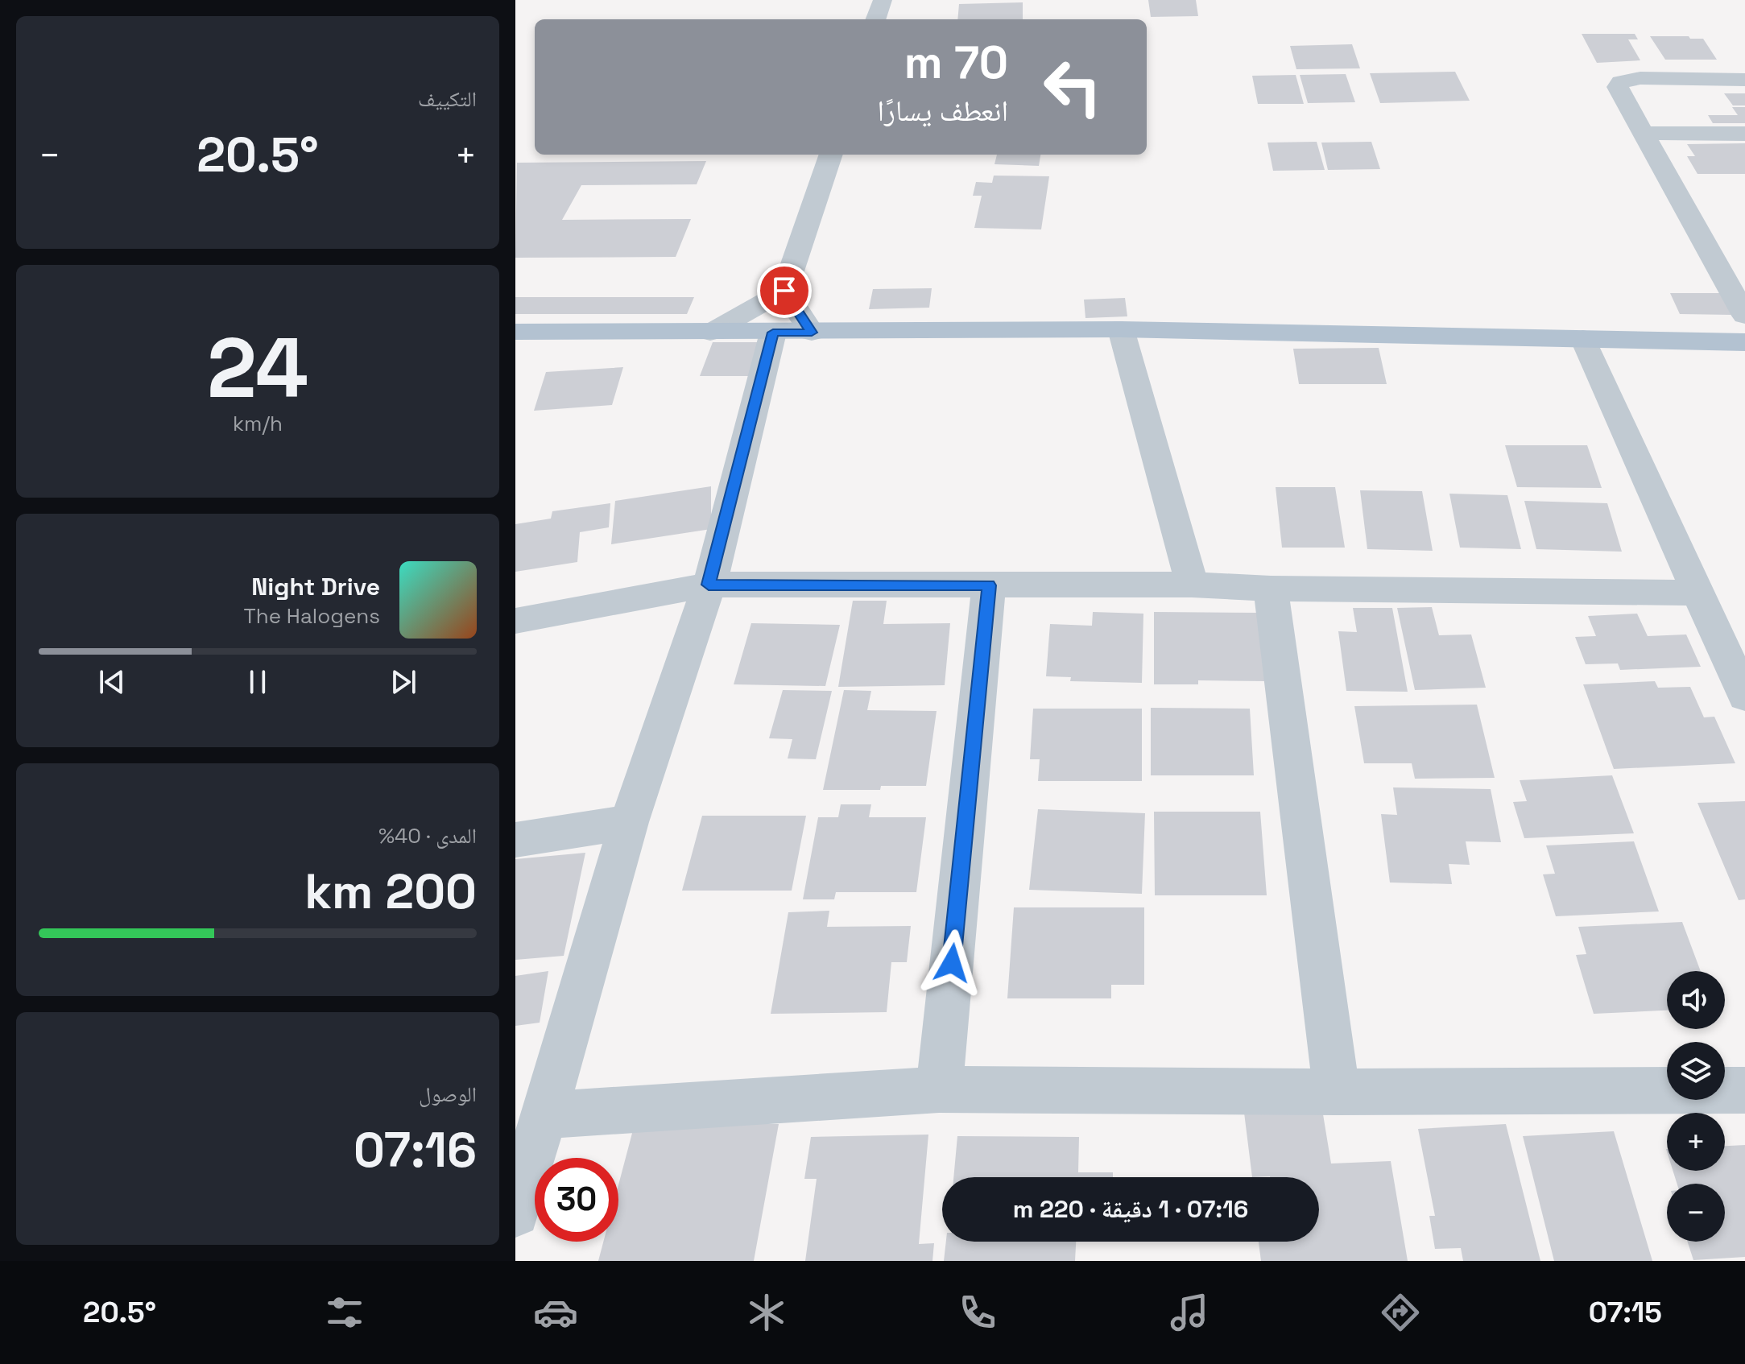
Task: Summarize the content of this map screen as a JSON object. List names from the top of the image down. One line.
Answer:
{"page":{"tile":["التكييف",["24","km/h"],["المدى · 40%","200 km"],["الوصول","07:16"]],"turn":["70 m","انعطف يسارًا"],"heat":["−","20.5°","+"],"song":["Night Drive","The Halogens"],"map_buttons":["+","−"],"limit":"30","trip":"07:16 · 1 دقيقة · 220 m","tabs":["07:15","20.5°"]}}
